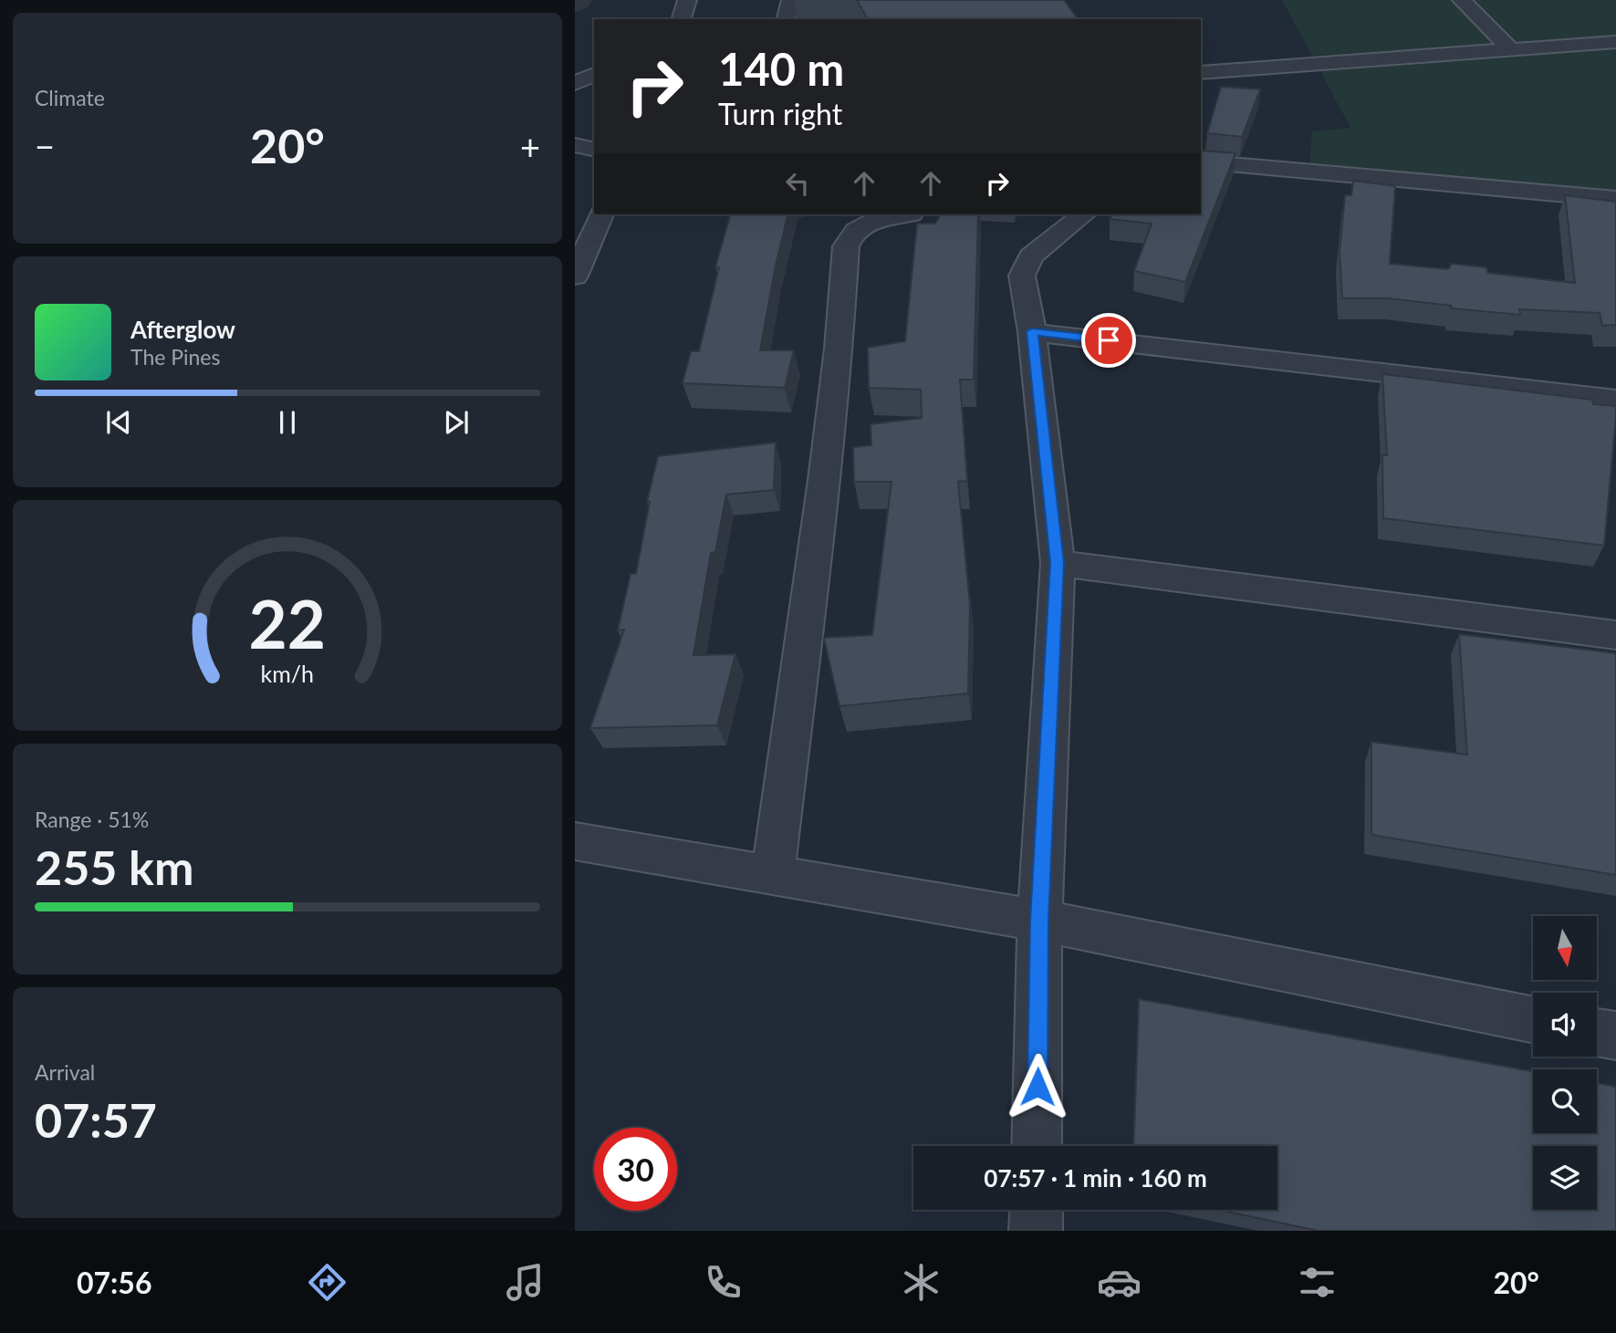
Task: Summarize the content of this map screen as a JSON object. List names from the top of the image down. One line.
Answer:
{"north":"bottom","page":{"tile":["Climate",["Range · 51%","255 km"],["Arrival","07:57"]],"turn":["140 m","Turn right"],"heat":["−","20°","+"],"song":["Afterglow","The Pines"],"limit":"30","trip":"07:57 · 1 min · 160 m","tabs":["07:56","20°"],"gauge":["22","km/h"]}}
